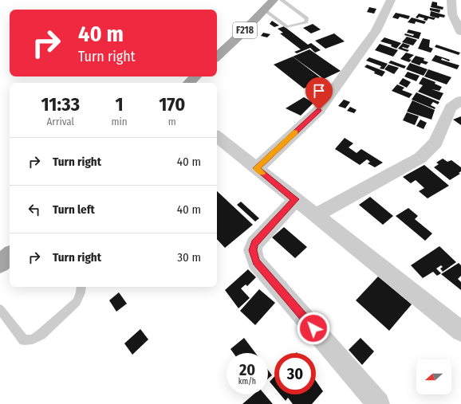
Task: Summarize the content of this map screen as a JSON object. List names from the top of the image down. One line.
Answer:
{"streets":{"main road":["F218"]},"north":"left","page":{"turn":["40 m","Turn right"],"eta":["11:33","Arrival","1","min","170","m"],"list":[{"name":"Turn right","value":"40 m"},{"name":"Turn left","value":"40 m"},{"name":"Turn right","value":"30 m"}],"speed":"20 km/h","limit":"30"}}
